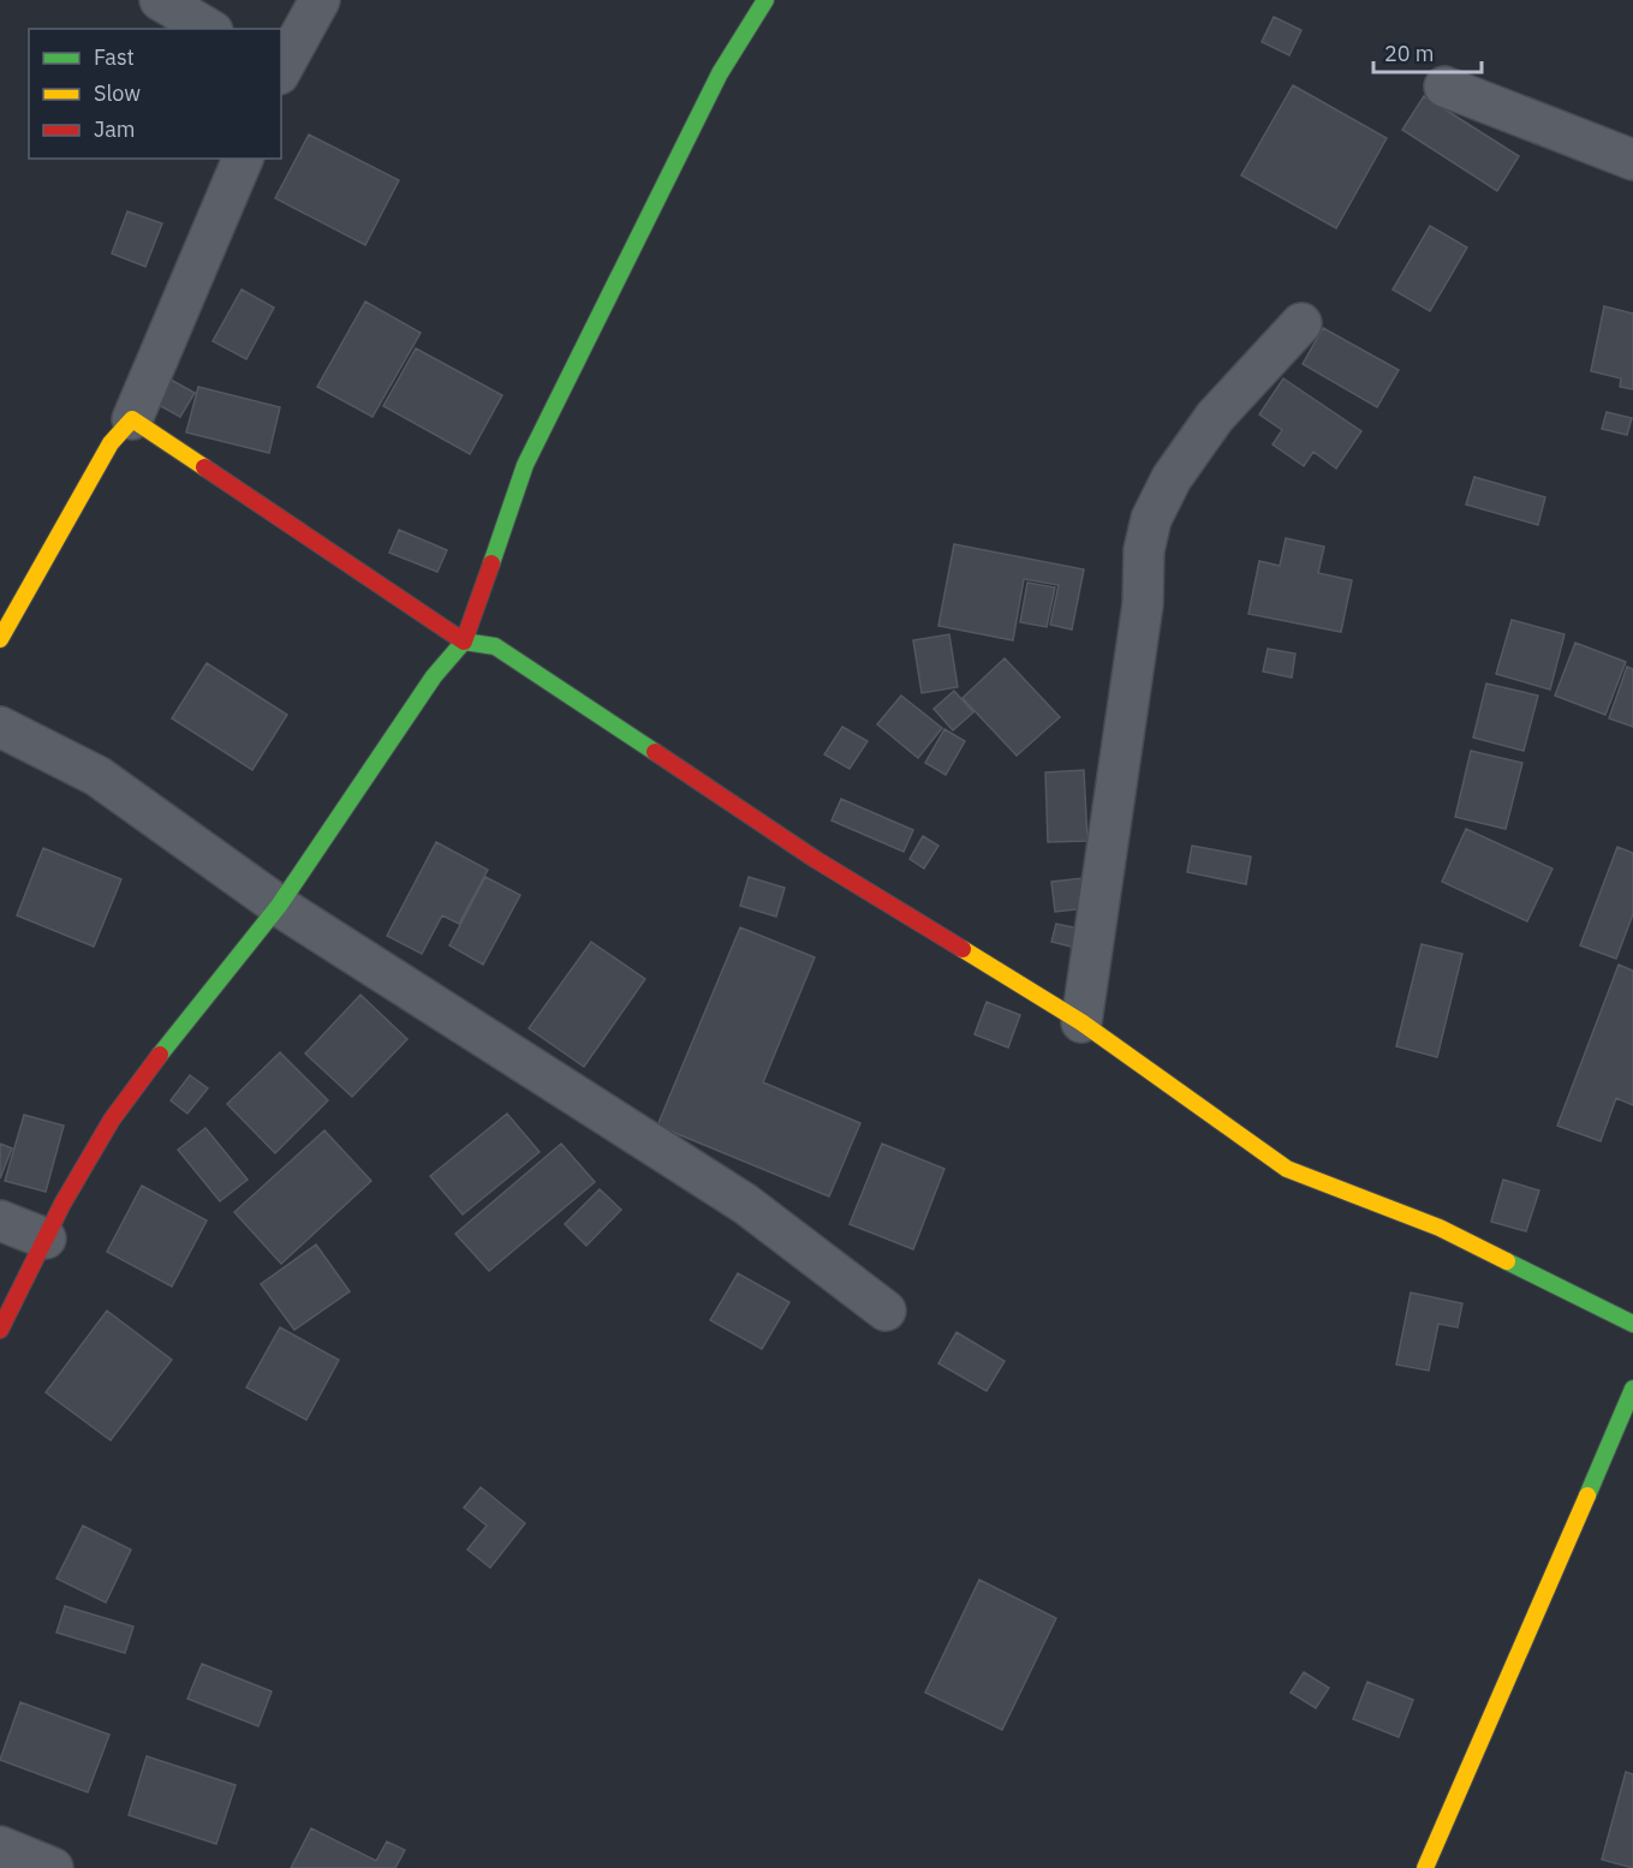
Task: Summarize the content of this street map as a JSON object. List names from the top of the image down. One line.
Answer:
{"legend":["Fast","Slow","Jam"],"scale_bar":"20 m"}
